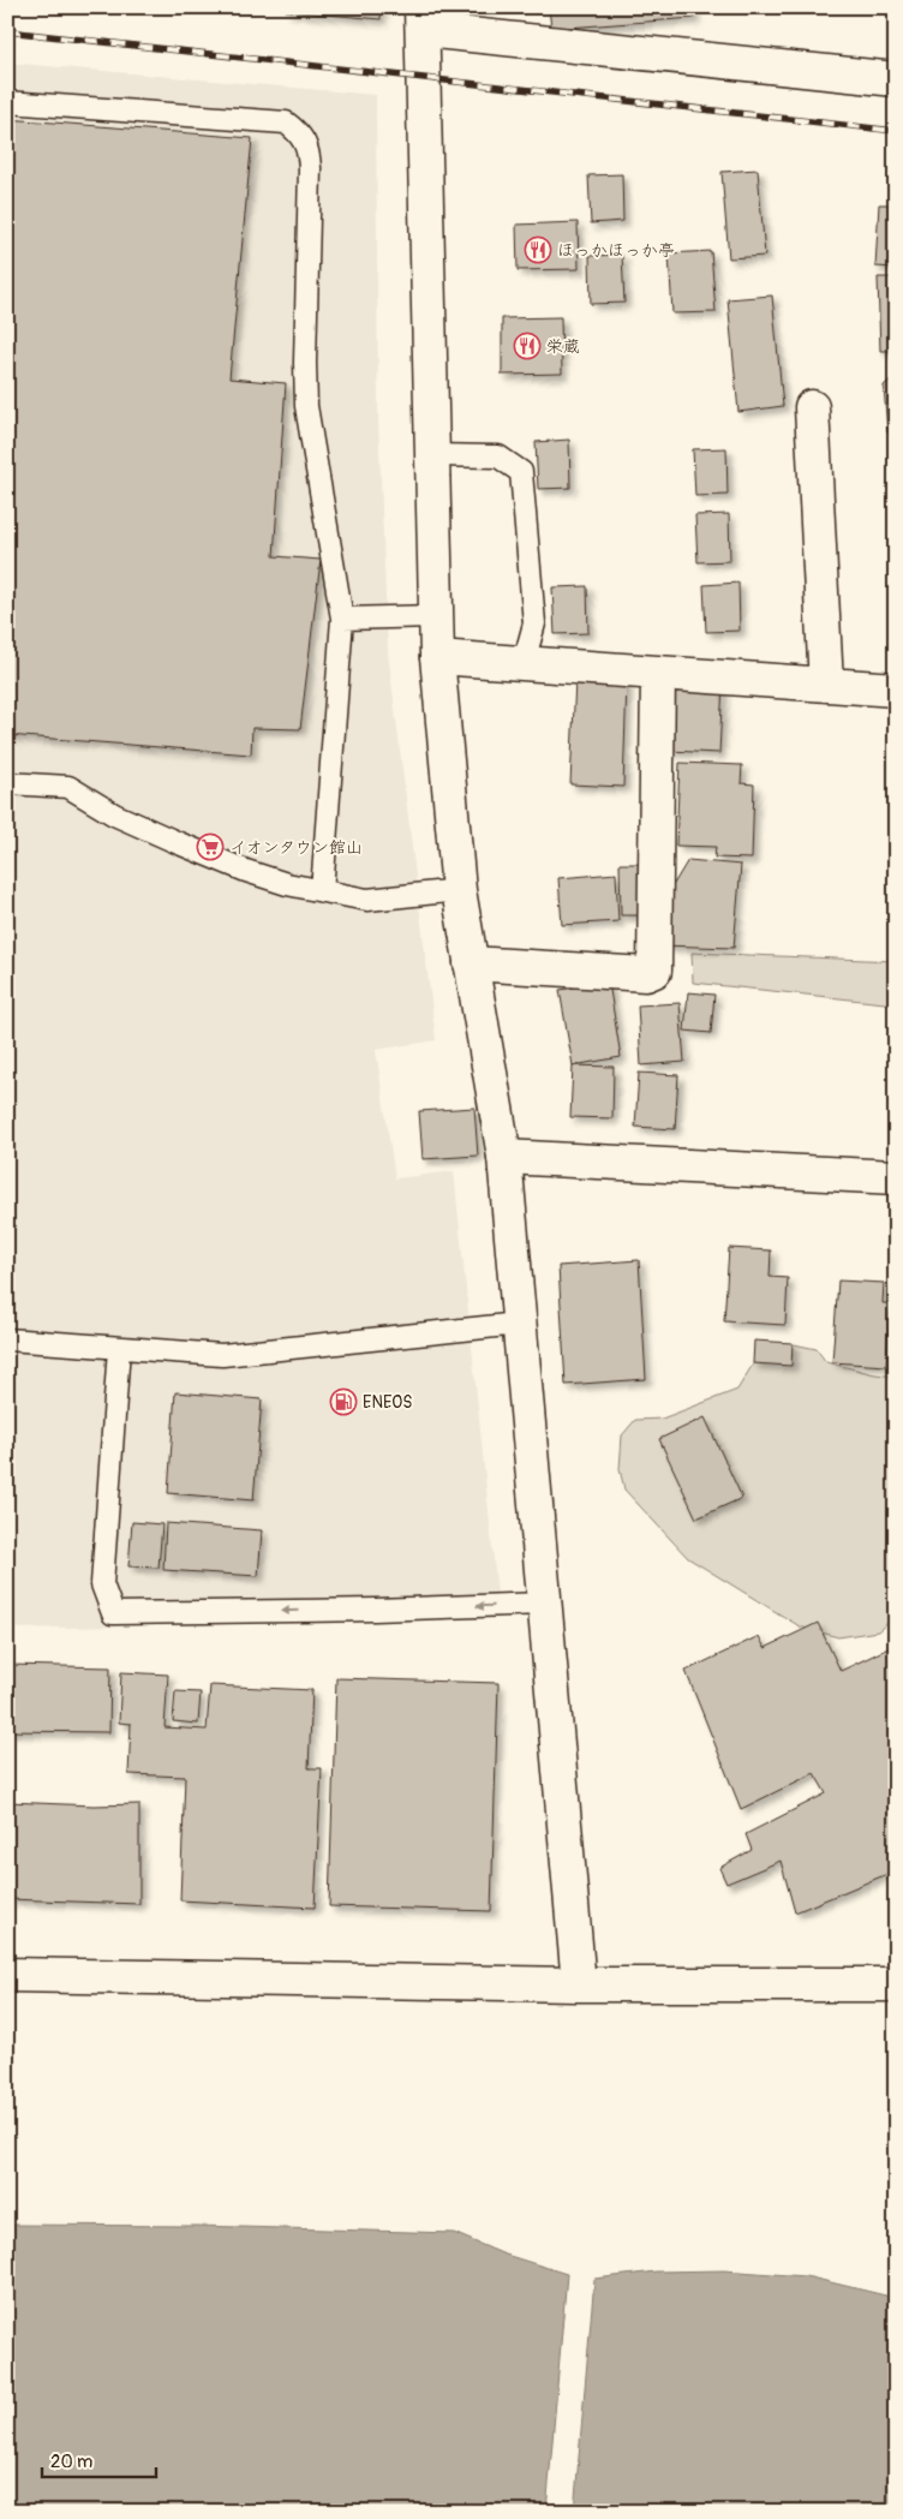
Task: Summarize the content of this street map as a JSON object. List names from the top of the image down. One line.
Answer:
{"places":{"restaurant":["ほっかほっか亭","栄蔵"],"supermarket":["イオンタウン館山"],"fuel station":["ENEOS"]},"scale_bar":"20 m"}
